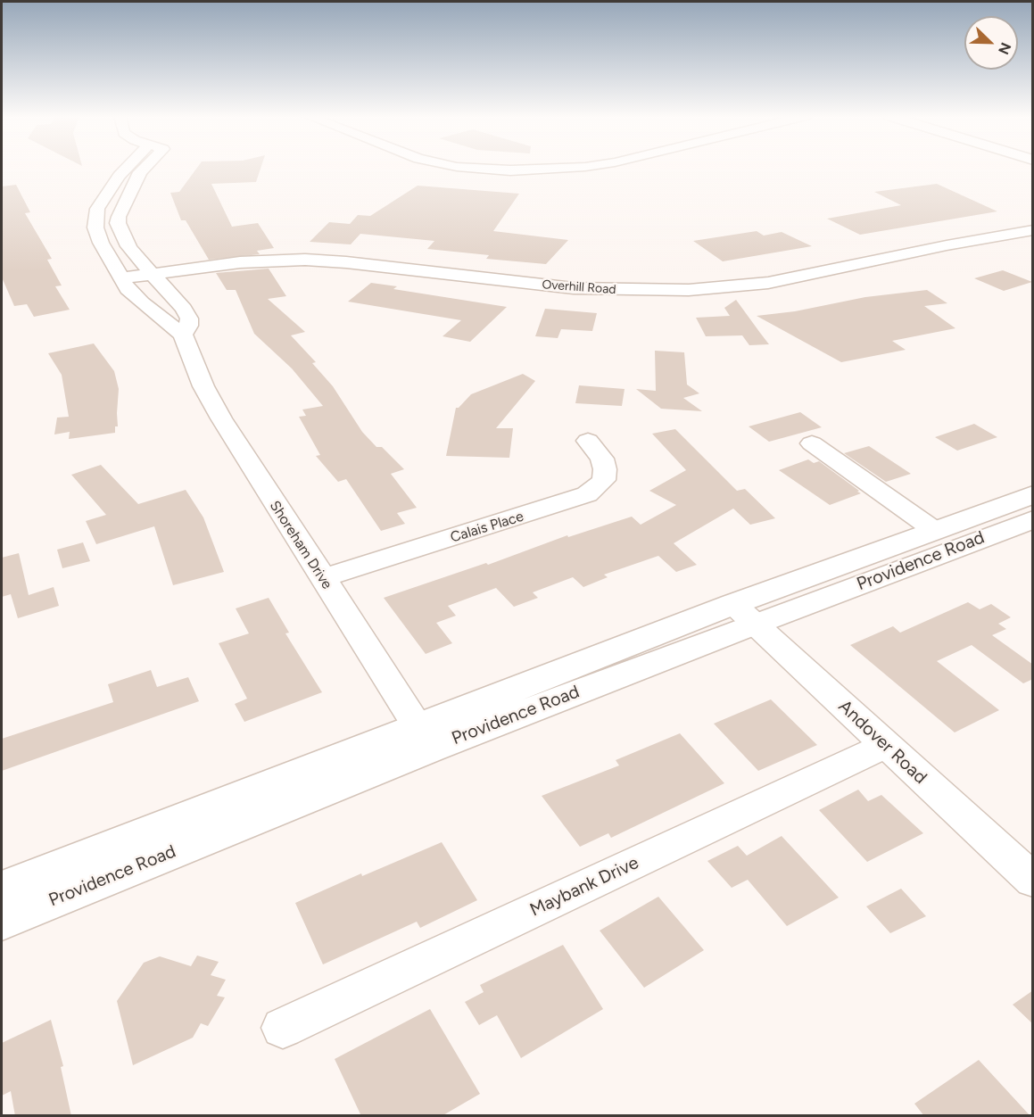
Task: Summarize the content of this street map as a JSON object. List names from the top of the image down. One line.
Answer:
{"streets":{"main road":["Providence Road"],"street":["Overhill Road","Calais Place","Shoreham Drive","Andover Road","Maybank Drive"]},"crossings":[["Overhill Road","Shoreham Drive"],["Calais Place","Shoreham Drive"],["Shoreham Drive","Providence Road"],["Providence Road","Andover Road"],["Andover Road","Maybank Drive"]],"north":"bottom right"}
